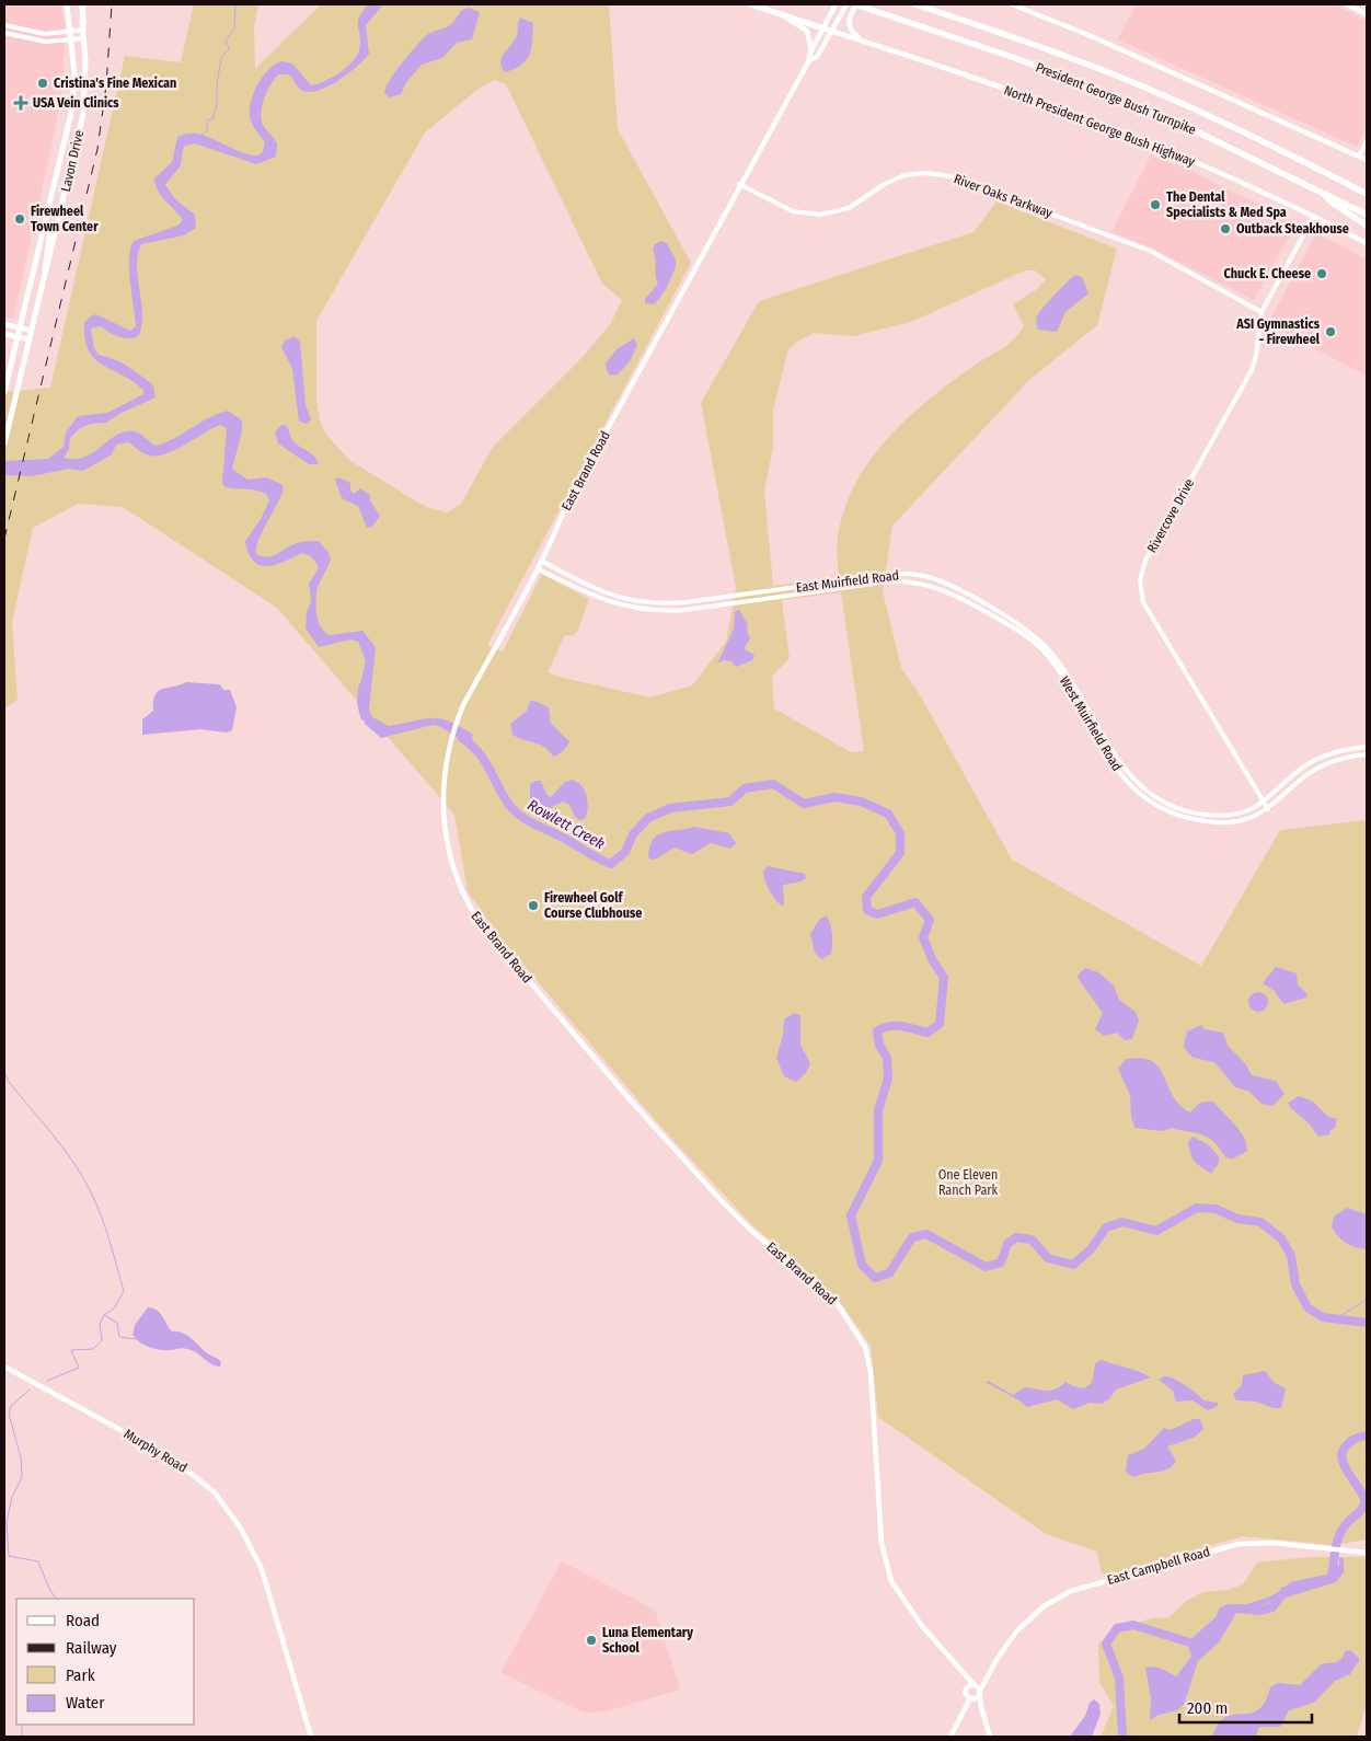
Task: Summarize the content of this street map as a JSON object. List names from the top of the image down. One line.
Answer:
{"streets":{"highway":["President George Bush Turnpike"],"main road":["North President George Bush Highway","Lavon Drive","East Brand Road","Murphy Road","East Campbell Road"],"street":["River Oaks Parkway","Rivercove Drive","East Muirfield Road","West Muirfield Road"]},"crossings":[["North President George Bush Highway","East Brand Road"],["North President George Bush Highway","Rivercove Drive"],["River Oaks Parkway","East Brand Road"],["River Oaks Parkway","Rivercove Drive"],["East Brand Road","East Muirfield Road"],["East Brand Road","East Campbell Road"],["Rivercove Drive","West Muirfield Road"],["East Muirfield Road","West Muirfield Road"]],"water":["Rowlett Creek"],"parks":["One Eleven Ranch Park"],"places":{"other":["Cristina's Fine Mexican","The Dental Specialists & Med Spa","Firewheel Town Center","Outback Steakhouse","Chuck E. Cheese","ASI Gymnastics - Firewheel","Firewheel Golf Course Clubhouse","Luna Elementary School"],"health":["USA Vein Clinics"]},"legend":["Road","Railway","Park","Water"],"scale_bar":"200 m"}
